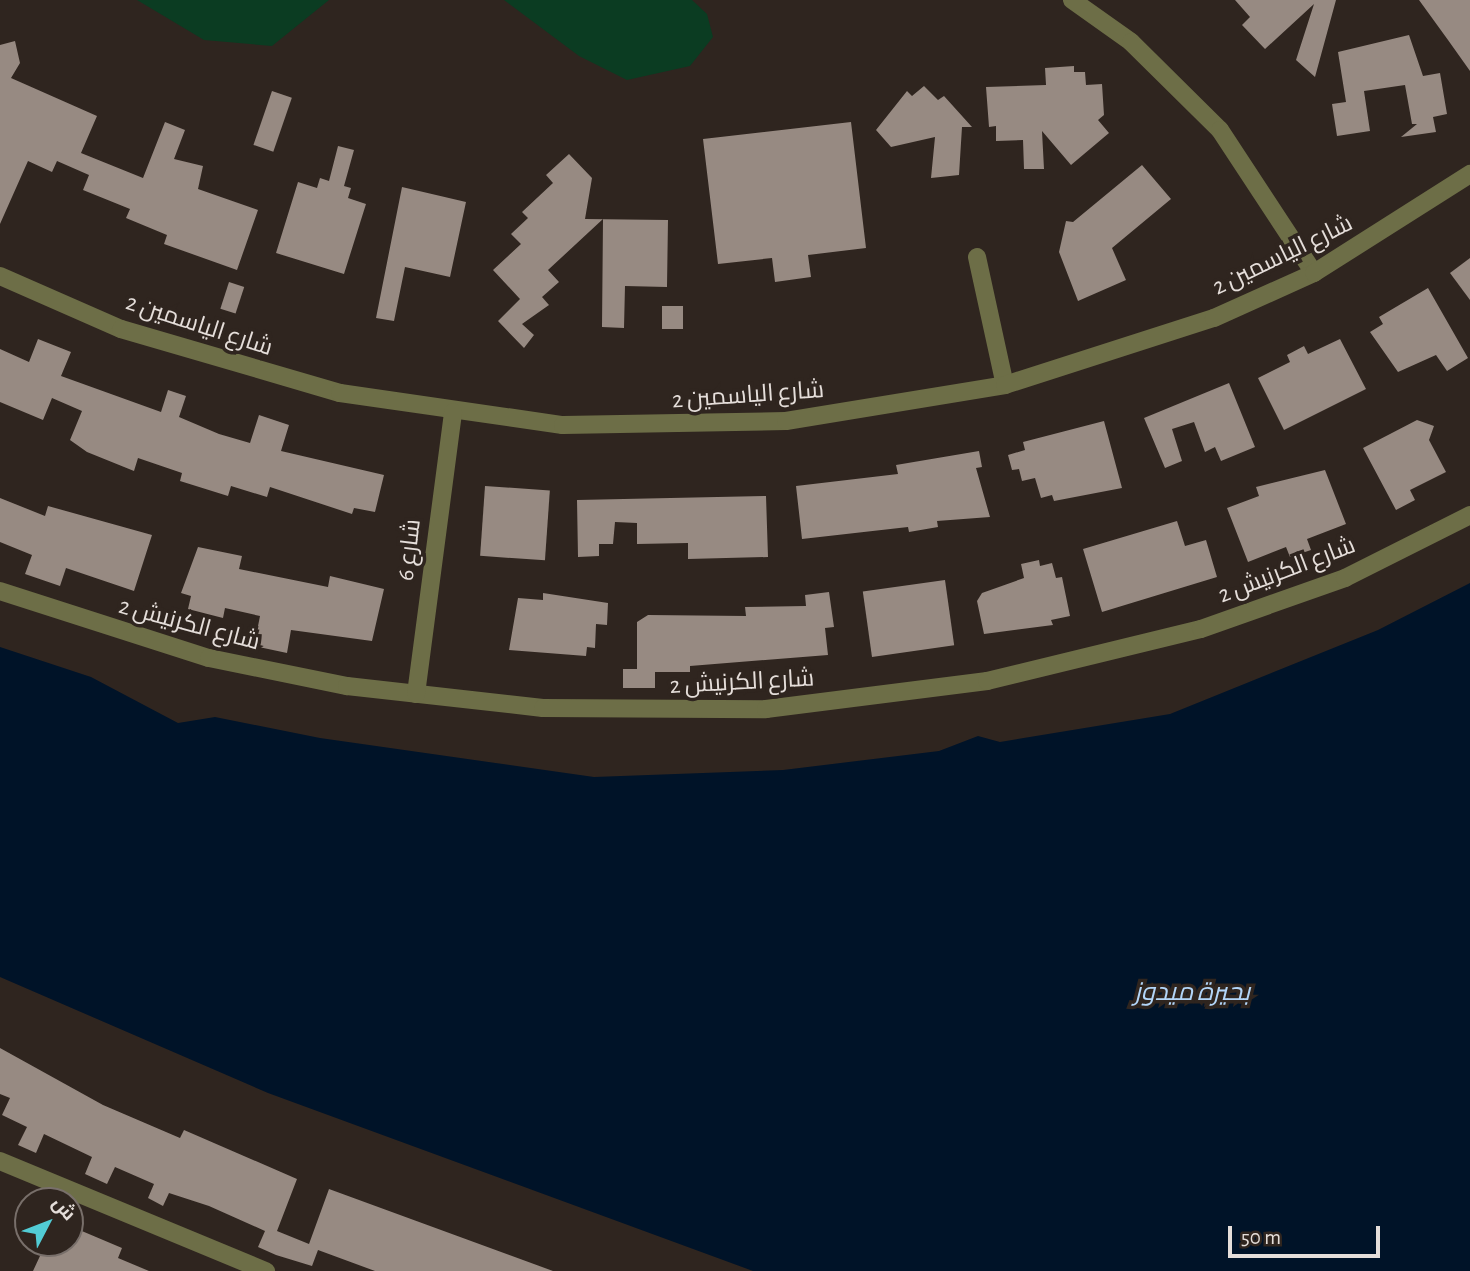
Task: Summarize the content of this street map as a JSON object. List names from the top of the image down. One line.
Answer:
{"streets":{"street":["شارع الياسمين 2","شارع 6","شارع الكرنيش 2"]},"crossings":[["شارع الياسمين 2","شارع 6"],["شارع 6","شارع الكرنيش 2"]],"water":["بحيرة ميدوز"],"scale_bar":"50 m","north":"top right"}
